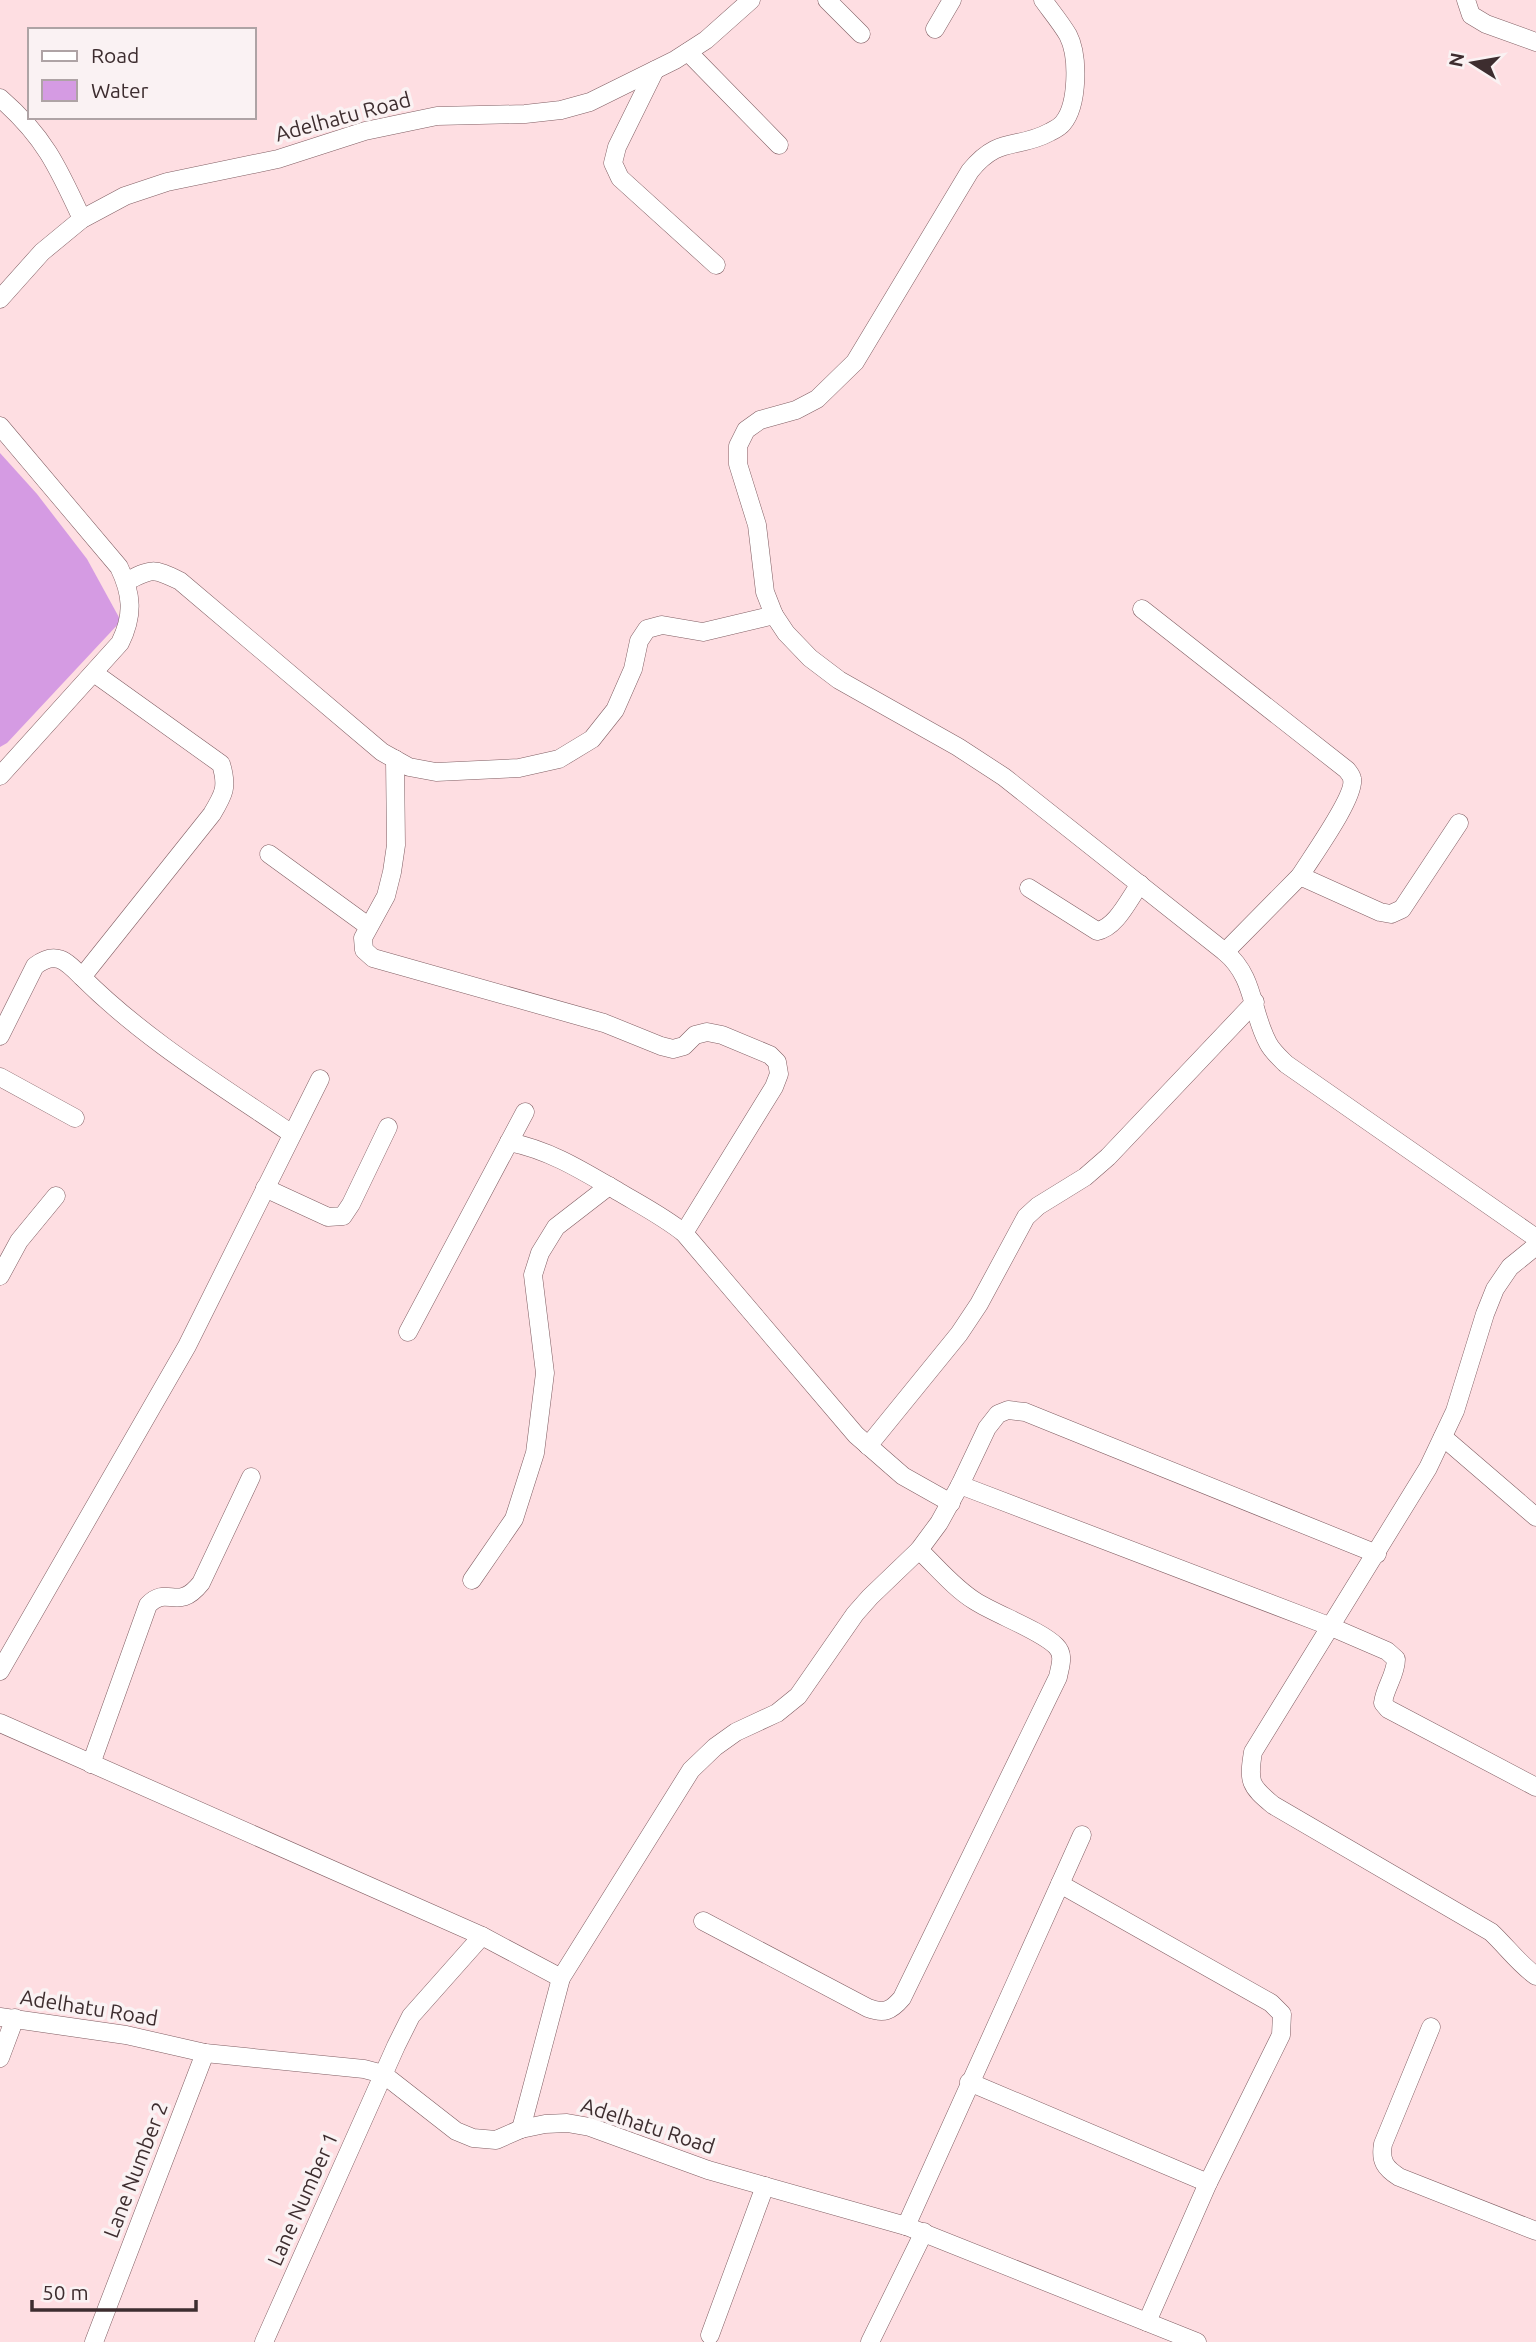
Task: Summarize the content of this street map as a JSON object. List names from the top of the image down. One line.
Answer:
{"streets":{"street":["Adelhatu Road","Lane Number 2","Lane Number 1"]},"crossings":[["Adelhatu Road","Lane Number 2"],["Adelhatu Road","Lane Number 1"]],"legend":["Road","Water"],"scale_bar":"50 m","north":"left"}
